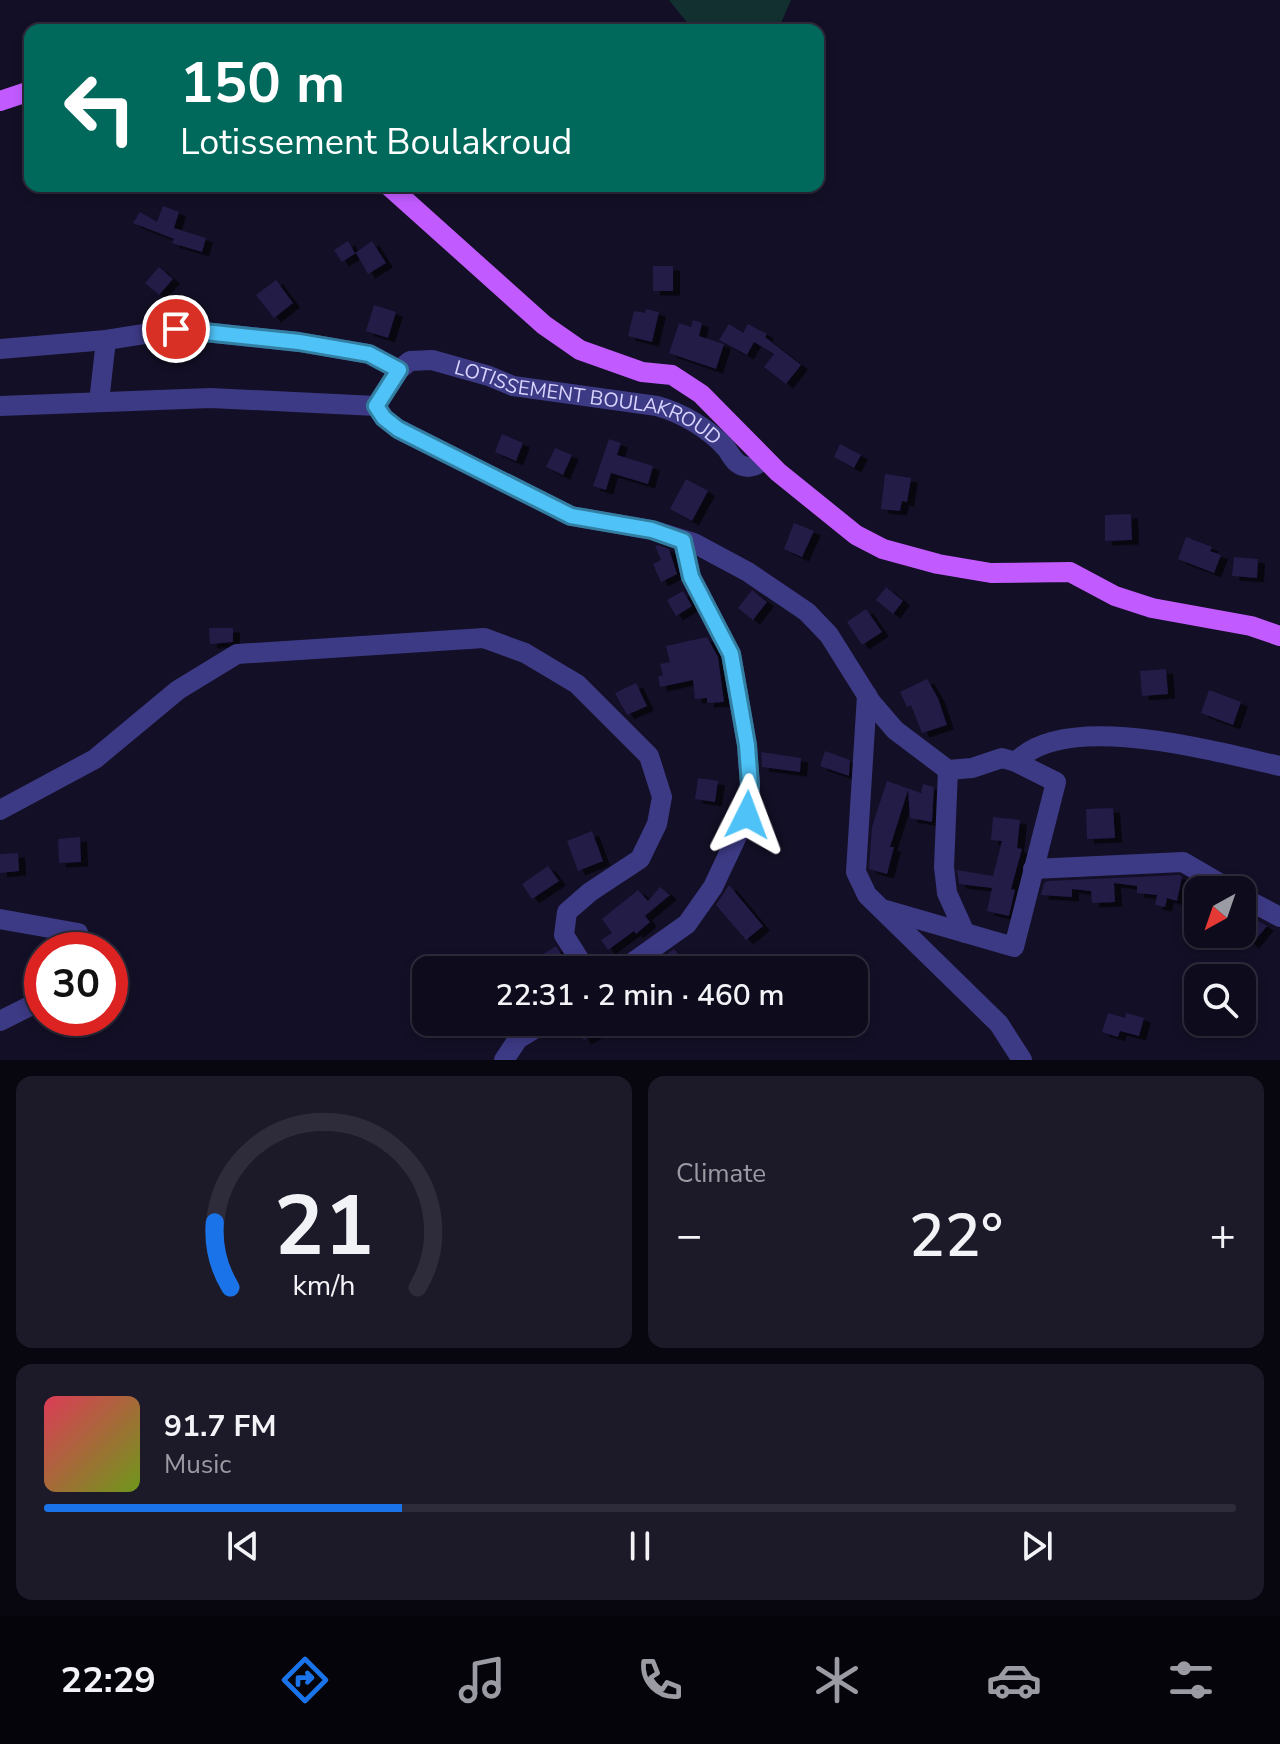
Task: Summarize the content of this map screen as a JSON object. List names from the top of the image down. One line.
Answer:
{"streets":{"street":["LOTISSEMENT BOULAKROUD"]},"north":"bottom left","page":{"turn":["150 m","Lotissement Boulakroud"],"limit":"30","trip":"22:31 · 2 min · 460 m","tile":"Climate","heat":["−","22°","+"],"song":["91.7 FM","Music"],"tabs":"22:29","gauge":["21","km/h"]}}
